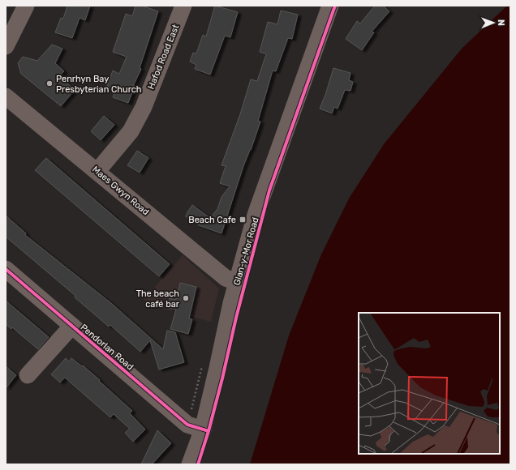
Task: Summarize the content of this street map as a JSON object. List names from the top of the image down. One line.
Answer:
{"streets":{"street":["Hafod Road East","Maes Gwyn Road","Glan-y-Mor Road","Pendorlan Road"]},"crossings":[["Hafod Road East","Maes Gwyn Road"],["Maes Gwyn Road","Glan-y-Mor Road"],["Glan-y-Mor Road","Pendorlan Road"]],"places":{"other":["Penrhyn Bay Presbyterian Church","The beach café bar"],"transit":["Beach Cafe"]},"north":"right"}
